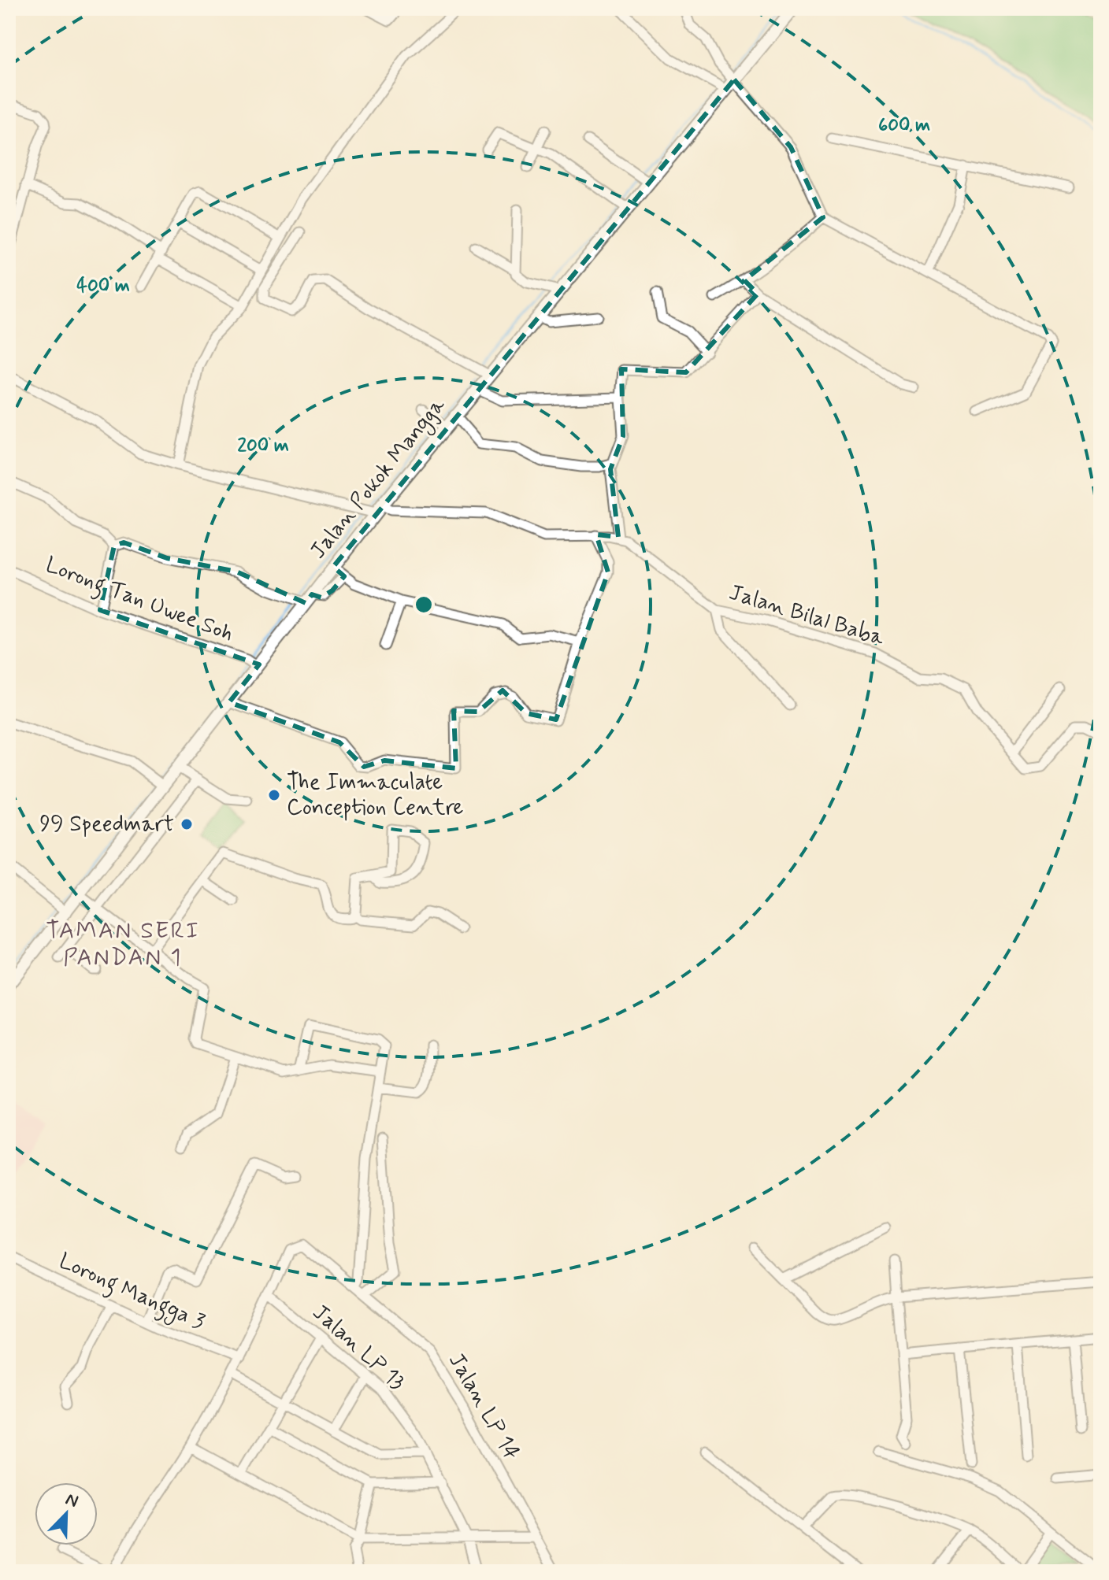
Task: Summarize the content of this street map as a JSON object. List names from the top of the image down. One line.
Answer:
{"streets":{"main road":["Jalan Pokok Mangga"],"street":["Lorong Tan Uwee Soh","Jalan Bilal Baba","Lorong Mangga 3","Jalan LP 13","Jalan LP 14"]},"crossings":[["Jalan Pokok Mangga","Lorong Tan Uwee Soh"],["Jalan Pokok Mangga","Jalan Bilal Baba"],["Jalan LP 13","Jalan LP 14"]],"districts":["TAMAN SERI PANDAN 1"],"places":["The Immaculate Conception Centre","99 Speedmart"],"north":"top right","rings":["600 m","400 m","200 m"]}
